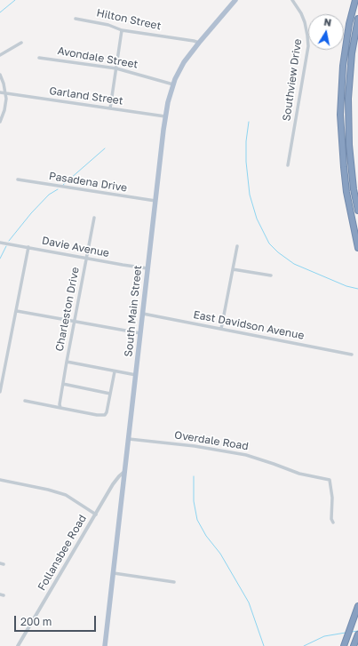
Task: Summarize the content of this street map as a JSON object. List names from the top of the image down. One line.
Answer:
{"streets":{"main road":["South Main Street"],"street":["Hilton Street","Avondale Street","Southview Drive","Garland Street","Pasadena Drive","Davie Avenue","Charleston Drive","East Davidson Avenue","Overdale Road","Follansbee Road"]},"crossings":[["Hilton Street","South Main Street"],["Avondale Street","South Main Street"],["Garland Street","South Main Street"],["Pasadena Drive","South Main Street"],["Davie Avenue","Charleston Drive"],["Davie Avenue","South Main Street"],["South Main Street","East Davidson Avenue"],["South Main Street","Overdale Road"],["South Main Street","Follansbee Road"]],"scale_bar":"200 m","north":"top"}
